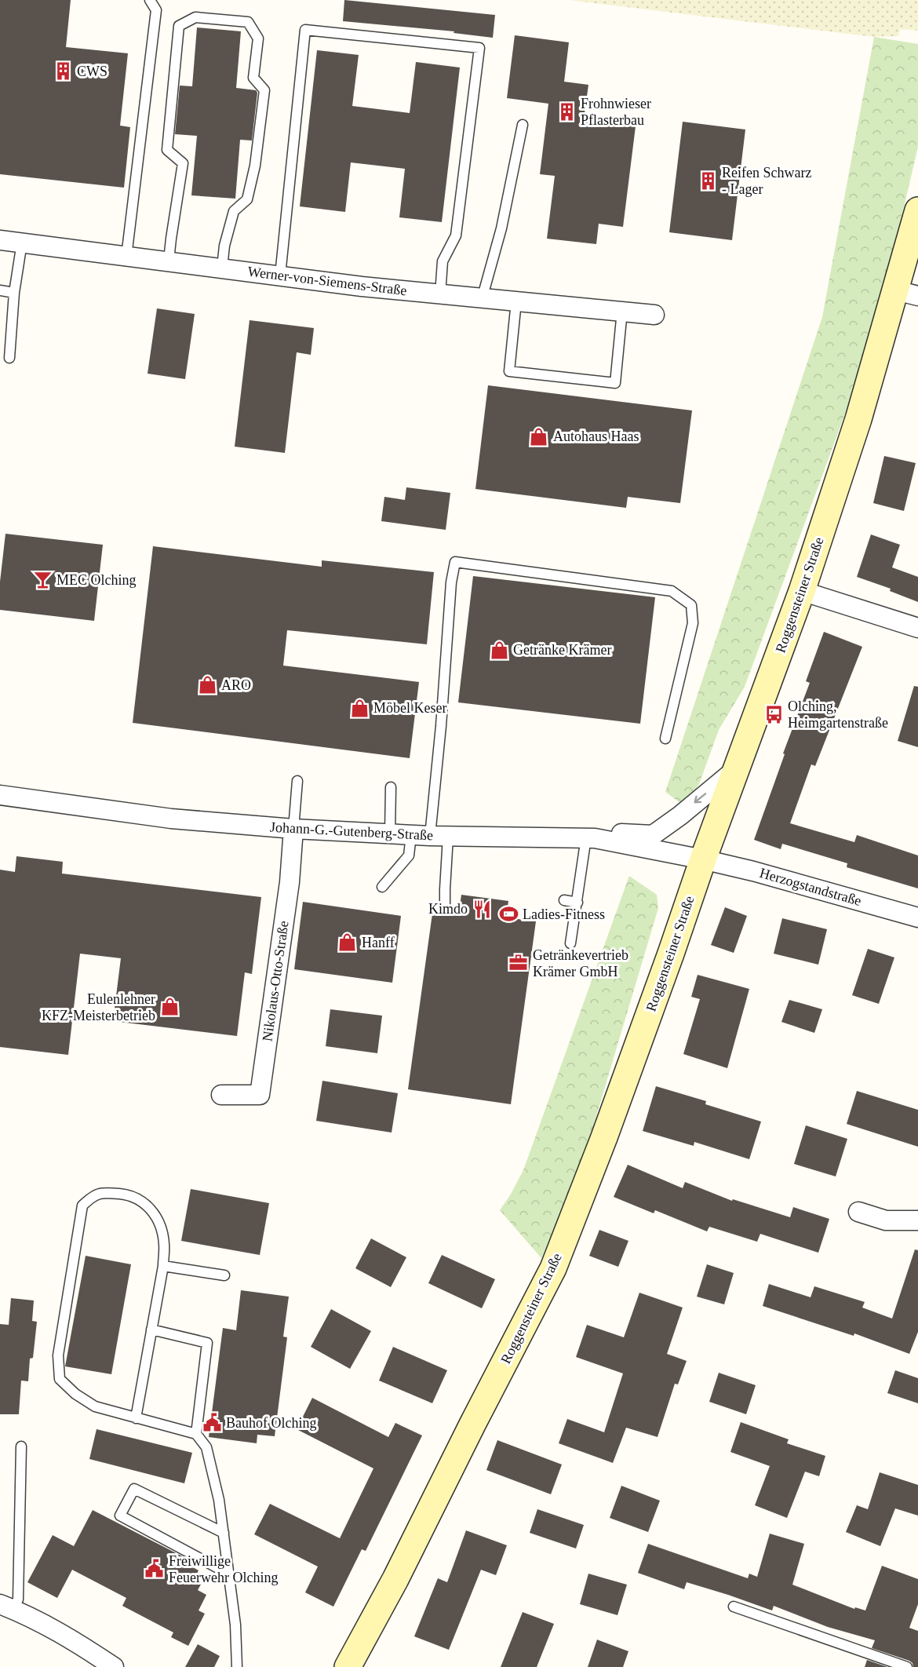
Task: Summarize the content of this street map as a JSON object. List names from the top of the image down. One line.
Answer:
{"streets":{"main road":["Roggensteiner Straße"],"street":["Werner-von-Siemens-Straße","Johann-G.-Gutenberg-Straße","Herzogstandstraße","Nikolaus-Otto-Straße"]},"crossings":[["Roggensteiner Straße","Johann-G.-Gutenberg-Straße"],["Roggensteiner Straße","Herzogstandstraße"],["Johann-G.-Gutenberg-Straße","Herzogstandstraße"],["Johann-G.-Gutenberg-Straße","Nikolaus-Otto-Straße"]],"places":{"building":["CWS","Frohnwieser Pflasterbau","Reifen Schwarz - Lager"],"shop":["Autohaus Haas","Getränke Krämer","ARO","Möbel Keser","Hanff","Eulenlehner KFZ-Meisterbetrieb"],"bar":["MEC Olching"],"bus stop":["Olching, Heimgartenstraße"],"restaurant":["Kimdo"],"sports":["Ladies-Fitness"],"office":["Getränkevertrieb Krämer GmbH"],"public building":["Bauhof Olching","Freiwillige Feuerwehr Olching"]}}
